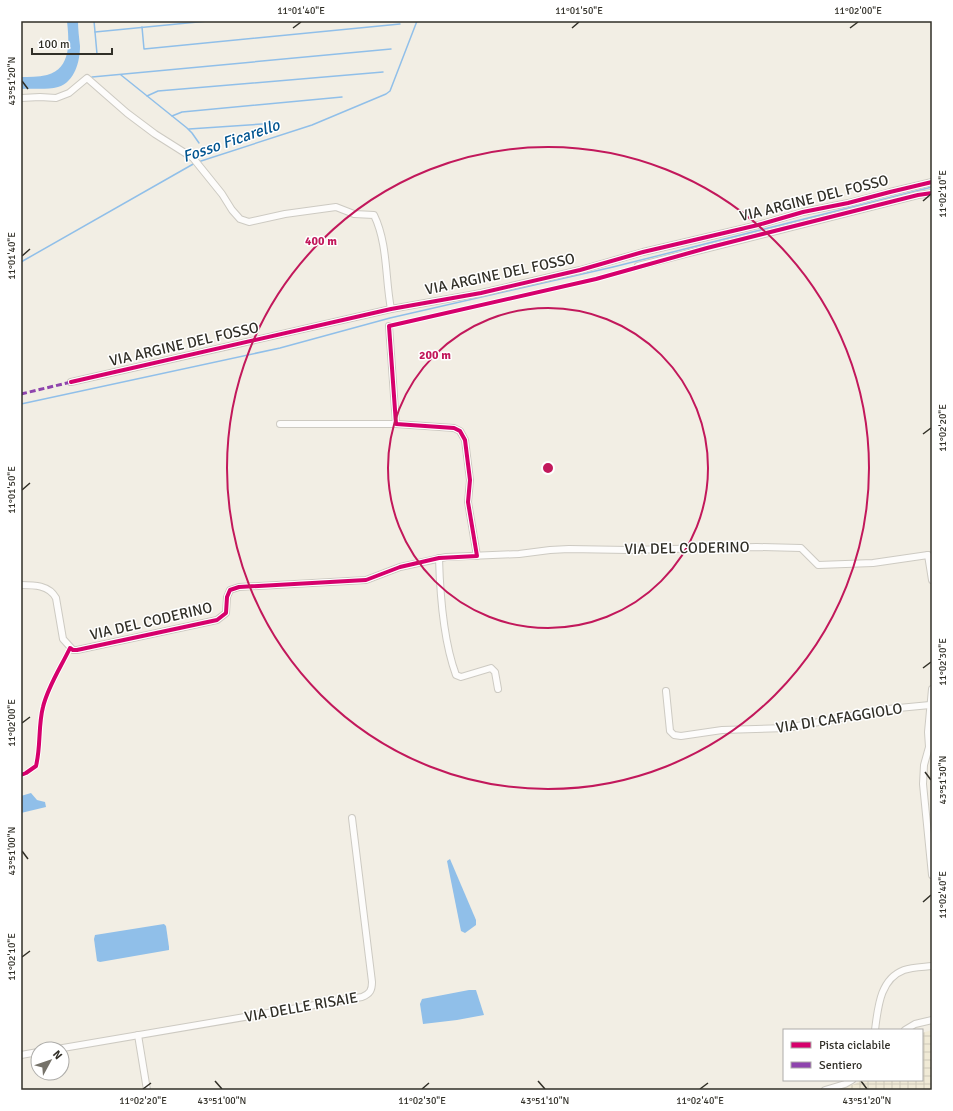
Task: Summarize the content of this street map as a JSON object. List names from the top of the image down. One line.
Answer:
{"streets":{"street":["VIA ARGINE DEL FOSSO","VIA DEL CODERINO","VIA DI CAFAGGIOLO","VIA DELLE RISAIE"]},"water":["Fosso Ficarello"],"legend":["Pista ciclabile","Sentiero"],"scale_bar":"100 m","north":"top right","coordinates":["11°01'40\"E","11°01'50\"E","11°02'00\"E","43°51'20\"N","11°02'10\"E","11°02'20\"E","11°02'30\"E","43°51'30\"N","43°51'00\"N","11°02'40\"E","43°51'10\"N"],"rings":["400 m","200 m"]}
